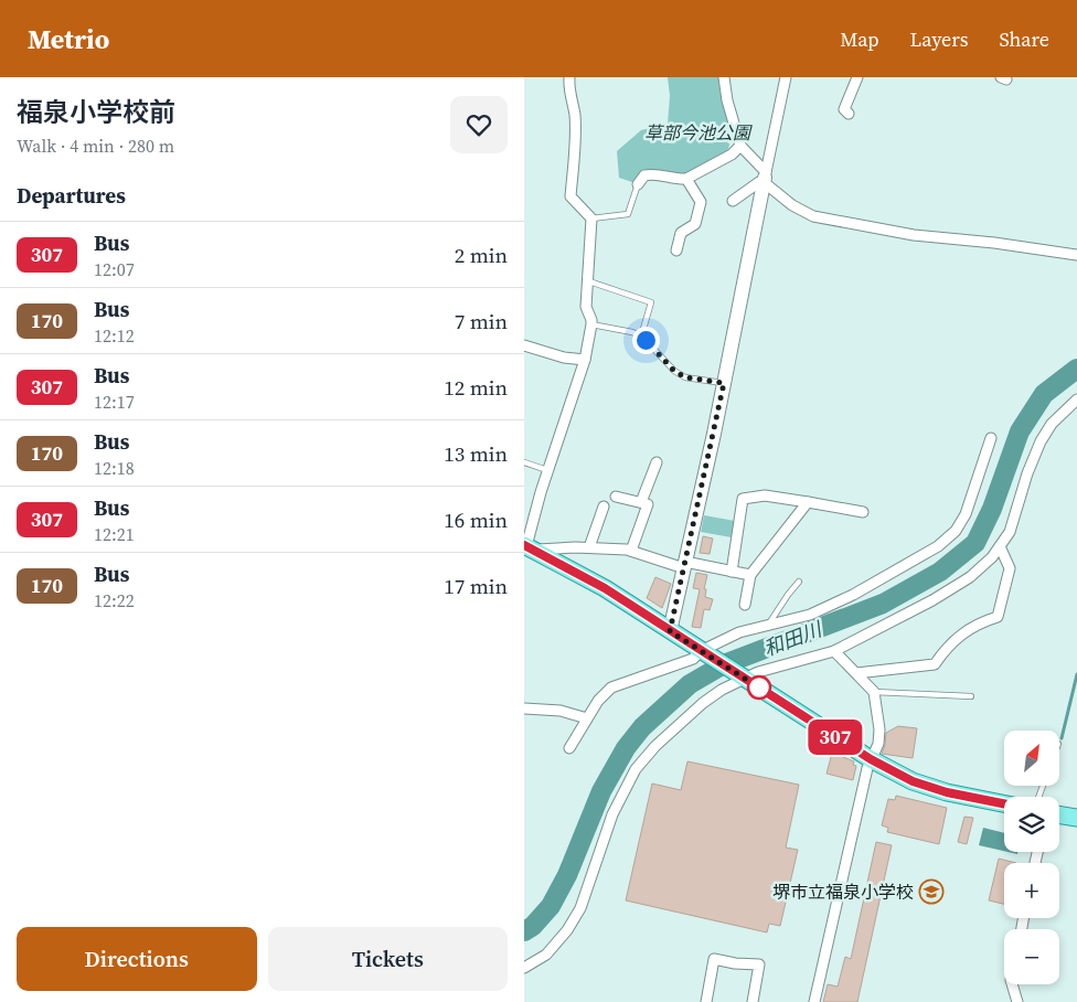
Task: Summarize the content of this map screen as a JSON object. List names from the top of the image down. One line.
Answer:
{"water":["和田川"],"parks":["草部今池公園"],"places":{"school or university":["堺市立福泉小学校"]},"lines":["bus line 307"],"north":"top right","page":{"header":"Metrio","nav":["Map","Layers","Share"],"heading":[["福泉小学校前","Walk · 4 min · 280 m"],"Departures"],"on_map":"307","list":[{"mark":"307","name":"Bus","note":"12:07","value":"2 min"},{"mark":"170","name":"Bus","note":"12:12","value":"7 min"},{"mark":"307","name":"Bus","note":"12:17","value":"12 min"},{"mark":"170","name":"Bus","note":"12:18","value":"13 min"},{"mark":"307","name":"Bus","note":"12:21","value":"16 min"},{"mark":"170","name":"Bus","note":"12:22","value":"17 min"}],"map_buttons":["+","−"],"buttons":["Directions","Tickets"]}}
